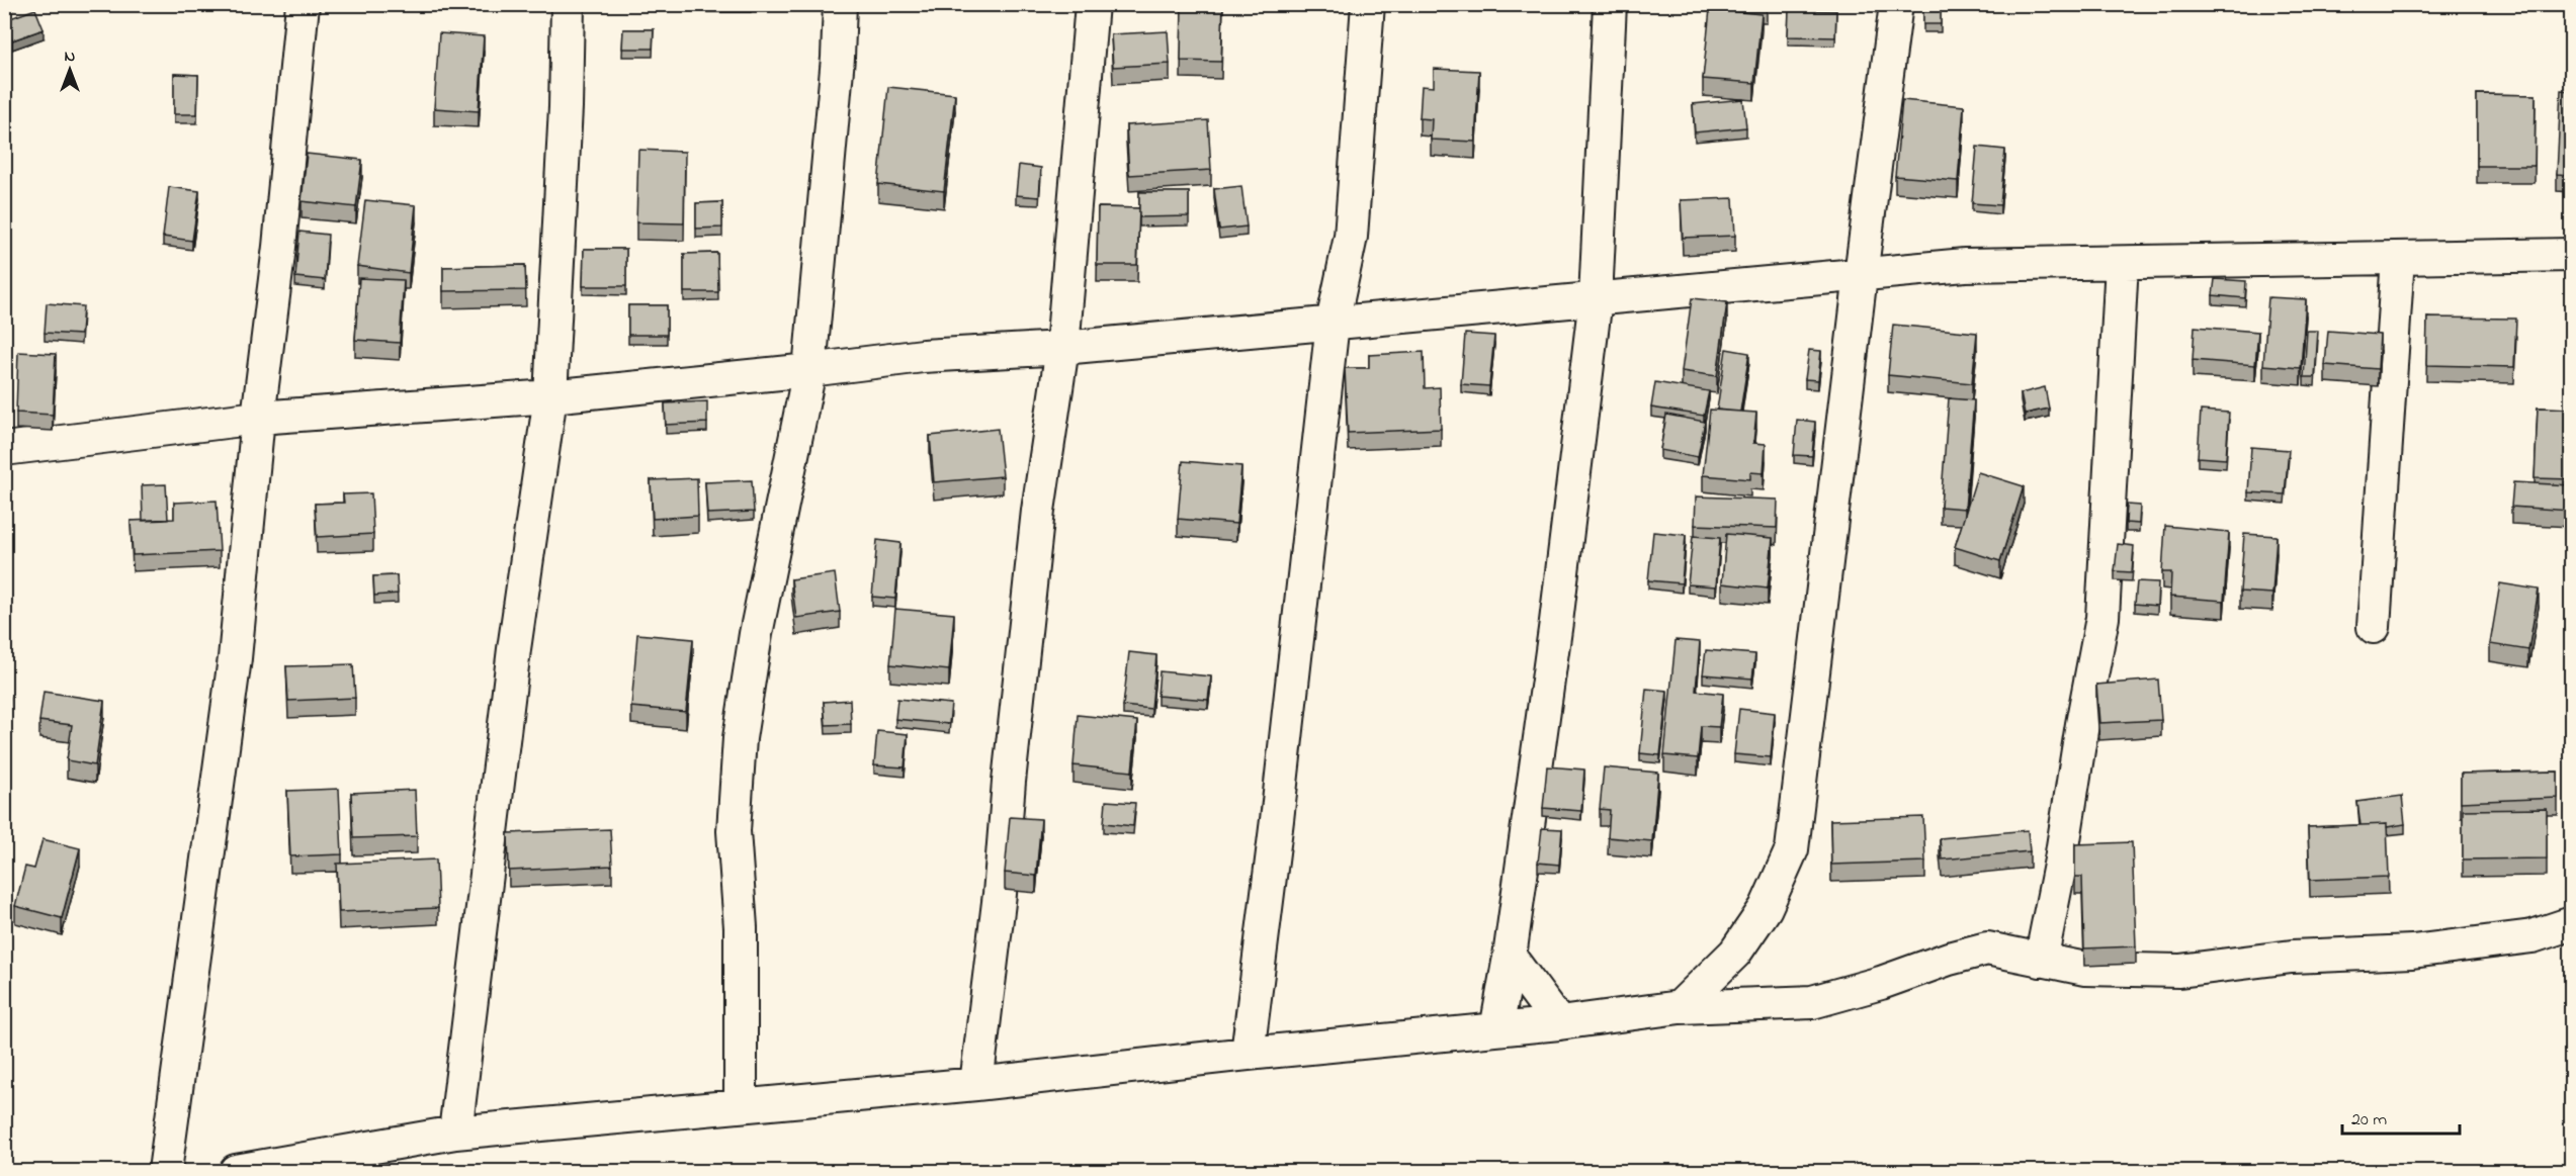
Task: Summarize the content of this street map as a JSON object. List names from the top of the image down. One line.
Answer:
{"scale_bar":"20 m","north":"top"}
